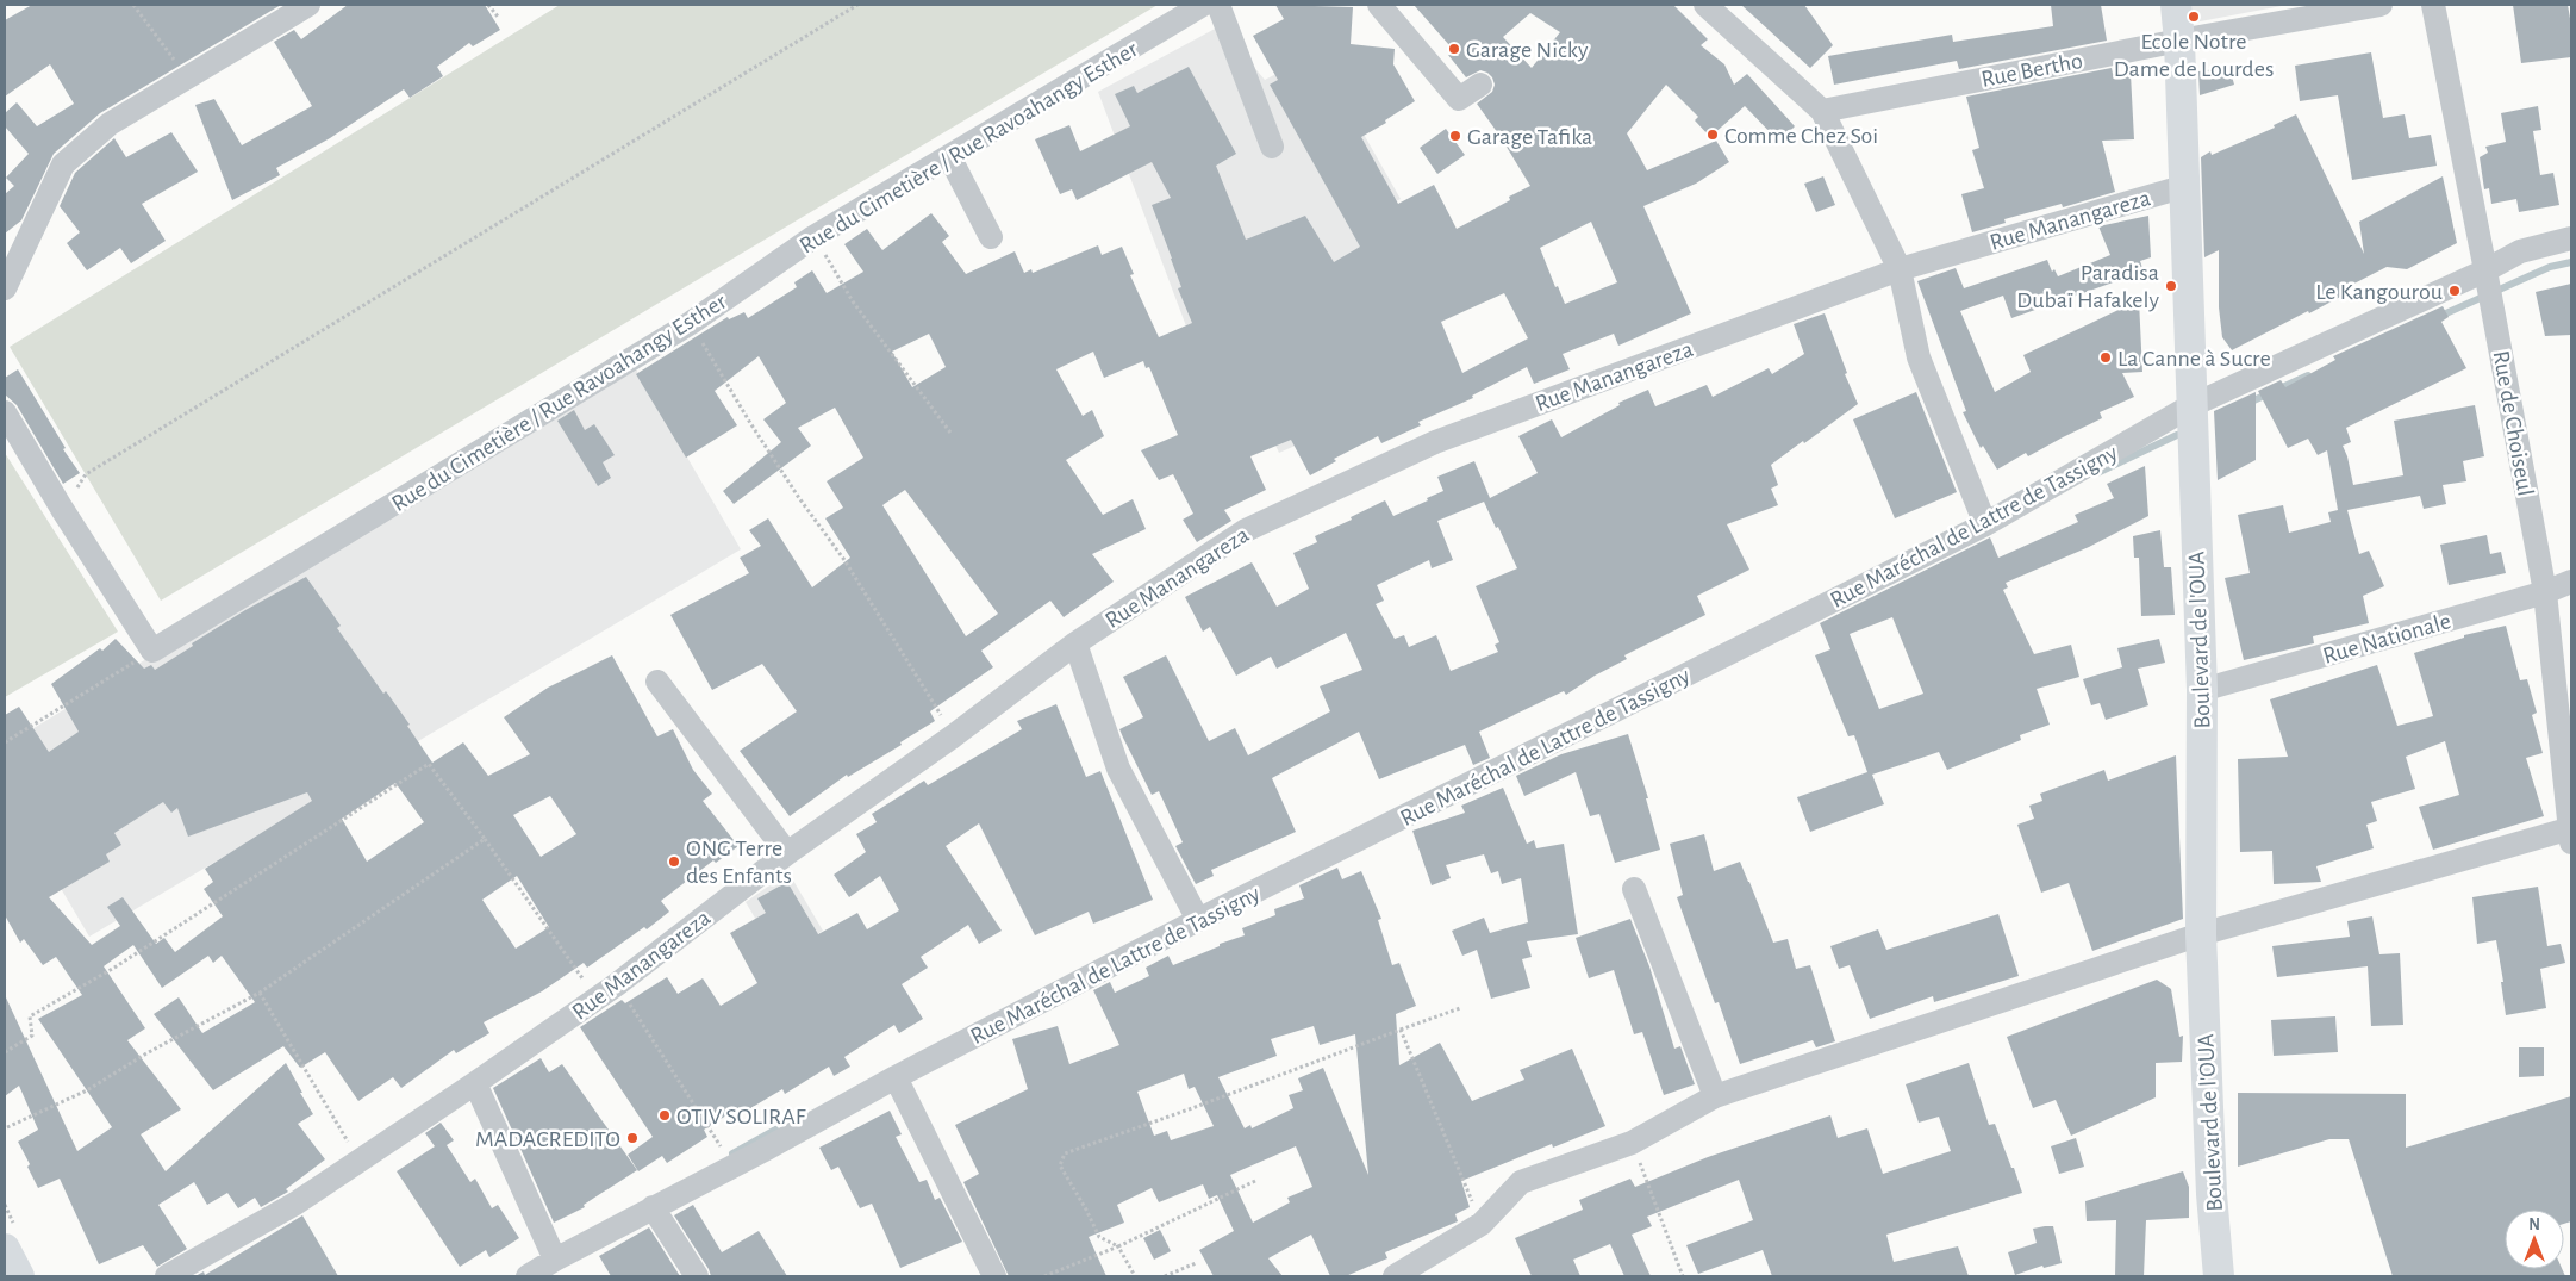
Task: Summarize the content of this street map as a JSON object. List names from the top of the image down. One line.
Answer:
{"streets":{"main road":["Boulevard de l'OUA"],"street":["Rue Bertho","Rue du Cimetière / Rue Ravoahangy Esther","Rue Manangareza","Rue de Choiseul","Rue Maréchal de Lattre de Tassigny","Rue Nationale"]},"crossings":[["Rue Bertho","Boulevard de l'OUA"],["Rue Manangareza","Boulevard de l'OUA"],["Rue de Choiseul","Rue Maréchal de Lattre de Tassigny"],["Rue de Choiseul","Rue Nationale"],["Rue Maréchal de Lattre de Tassigny","Boulevard de l'OUA"],["Rue Nationale","Boulevard de l'OUA"]],"places":["Ecole Notre Dame de Lourdes","Garage Nicky","Comme Chez Soi","Garage Tafika","Paradisa Dubaï Hafakely","Le Kangourou","La Canne à Sucre","ONG Terre des Enfants","OTIV SOLIRAF","MADACREDITO"],"north":"top"}
